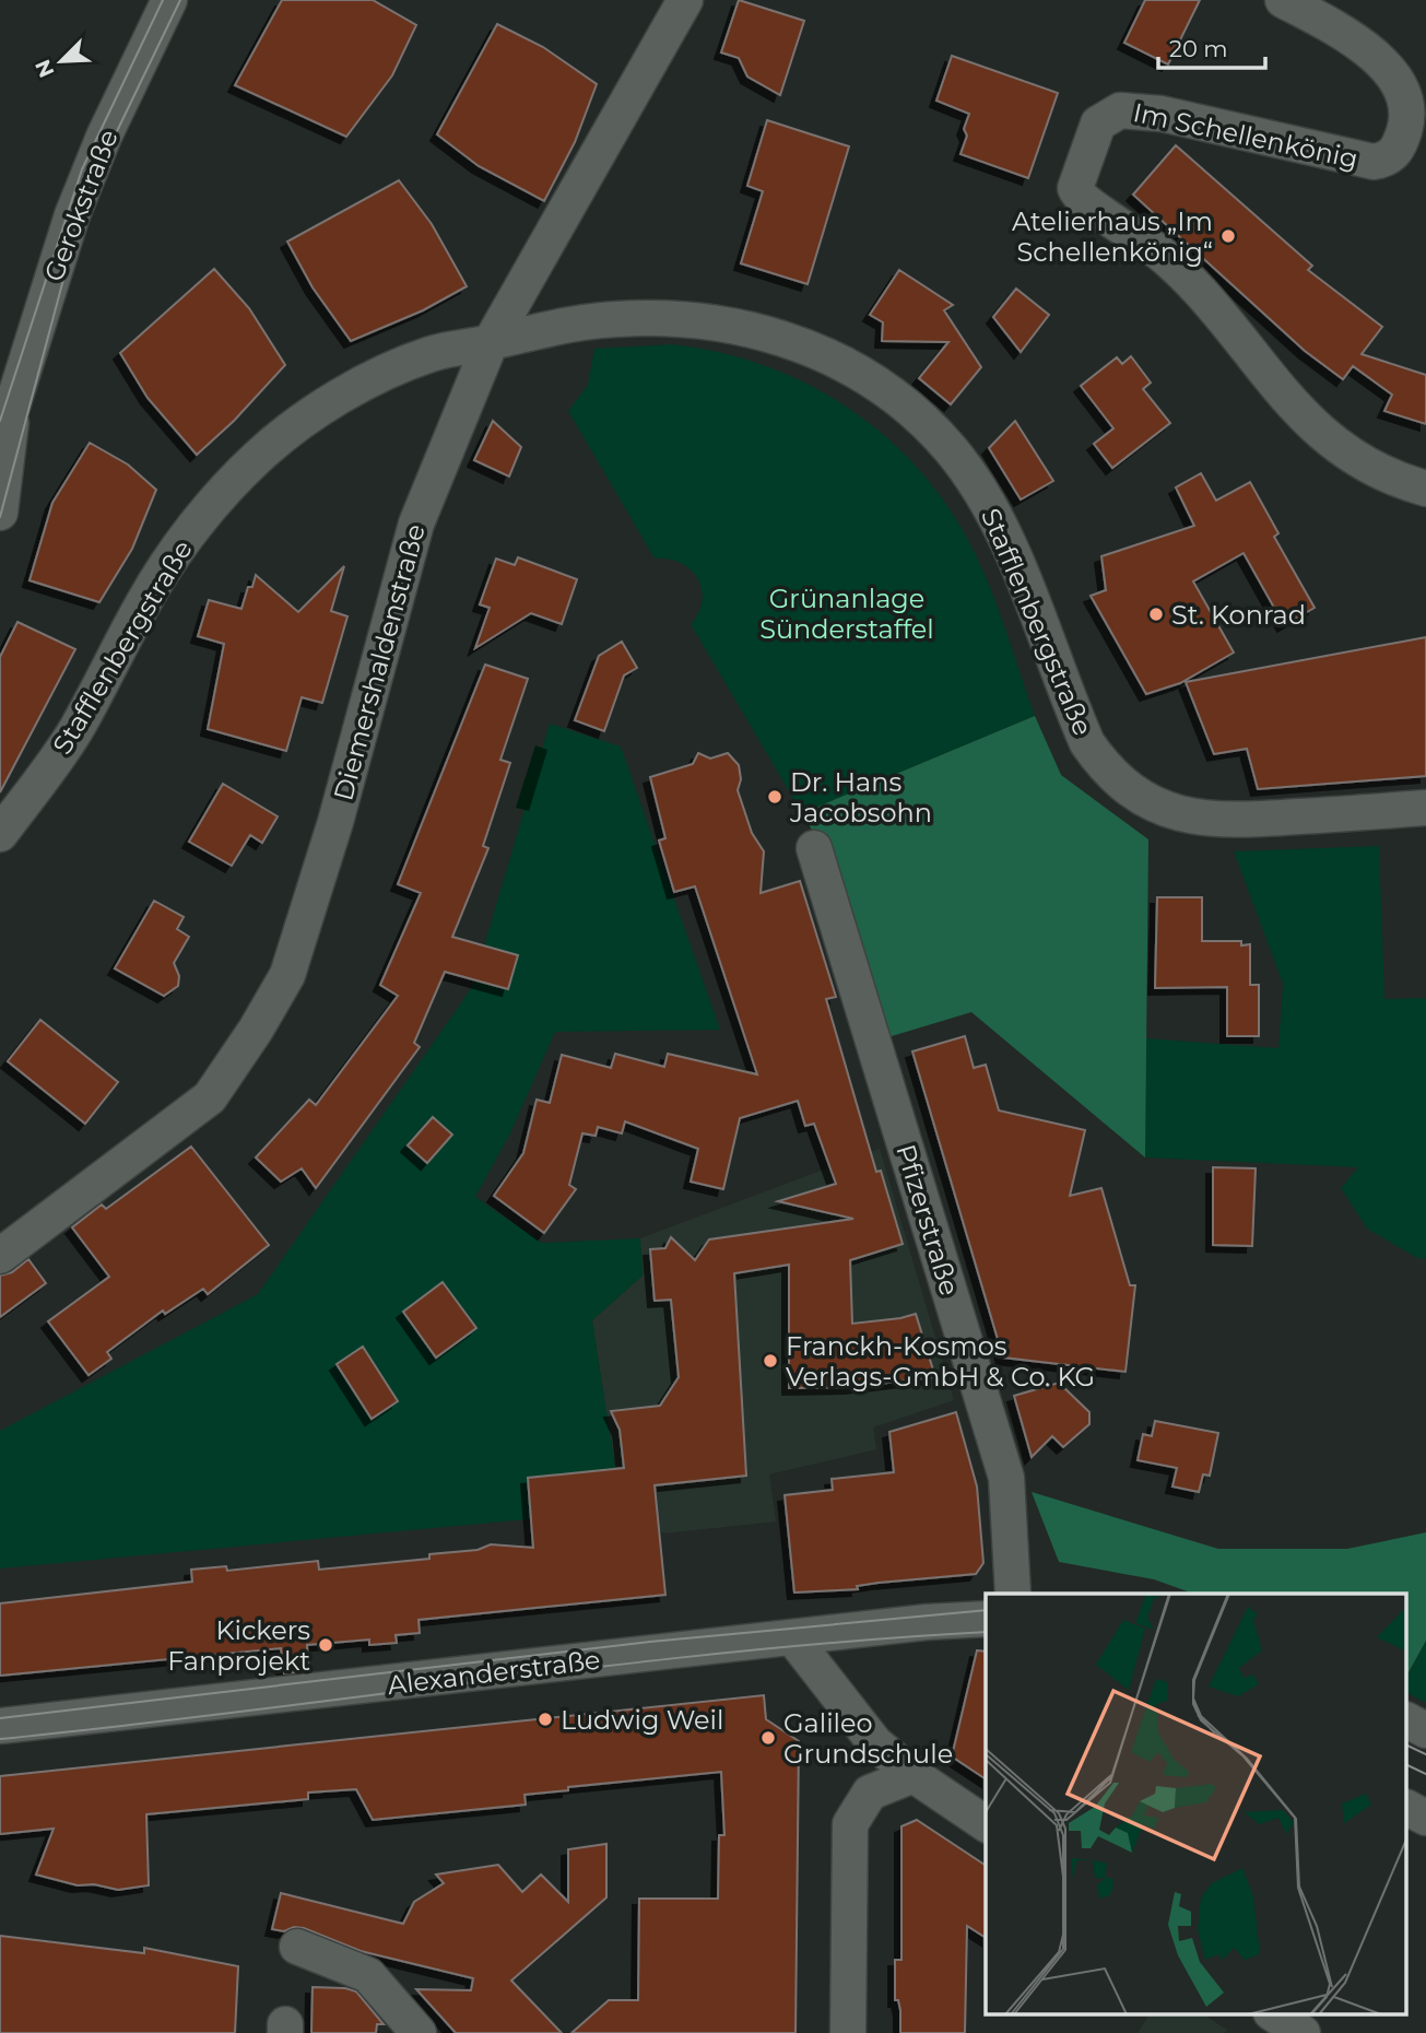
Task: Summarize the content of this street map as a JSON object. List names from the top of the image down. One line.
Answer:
{"streets":{"street":["Im Schellenkönig","Gerokstraße","Stafflenbergstraße","Diemershaldenstraße","Pfizerstraße","Alexanderstraße"]},"crossings":[["Stafflenbergstraße","Diemershaldenstraße"]],"parks":["Grünanlage Sünderstaffel"],"places":["Atelierhaus „Im Schellenkönig“","St. Konrad","Dr. Hans Jacobsohn","Franckh-Kosmos Verlags-GmbH & Co. KG","Kickers Fanprojekt","Ludwig Weil","Galileo Grundschule"],"scale_bar":"20 m","north":"bottom left"}
